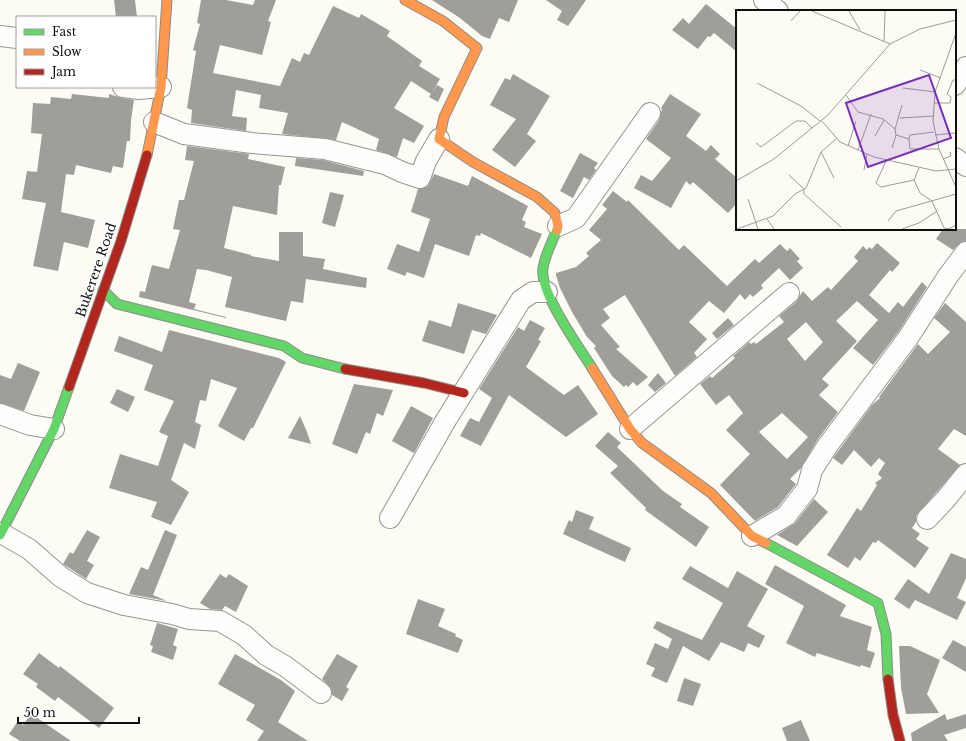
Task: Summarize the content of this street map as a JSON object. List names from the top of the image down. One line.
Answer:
{"streets":{"street":["Bukerere Road"]},"legend":["Fast","Slow","Jam"],"scale_bar":"50 m"}
